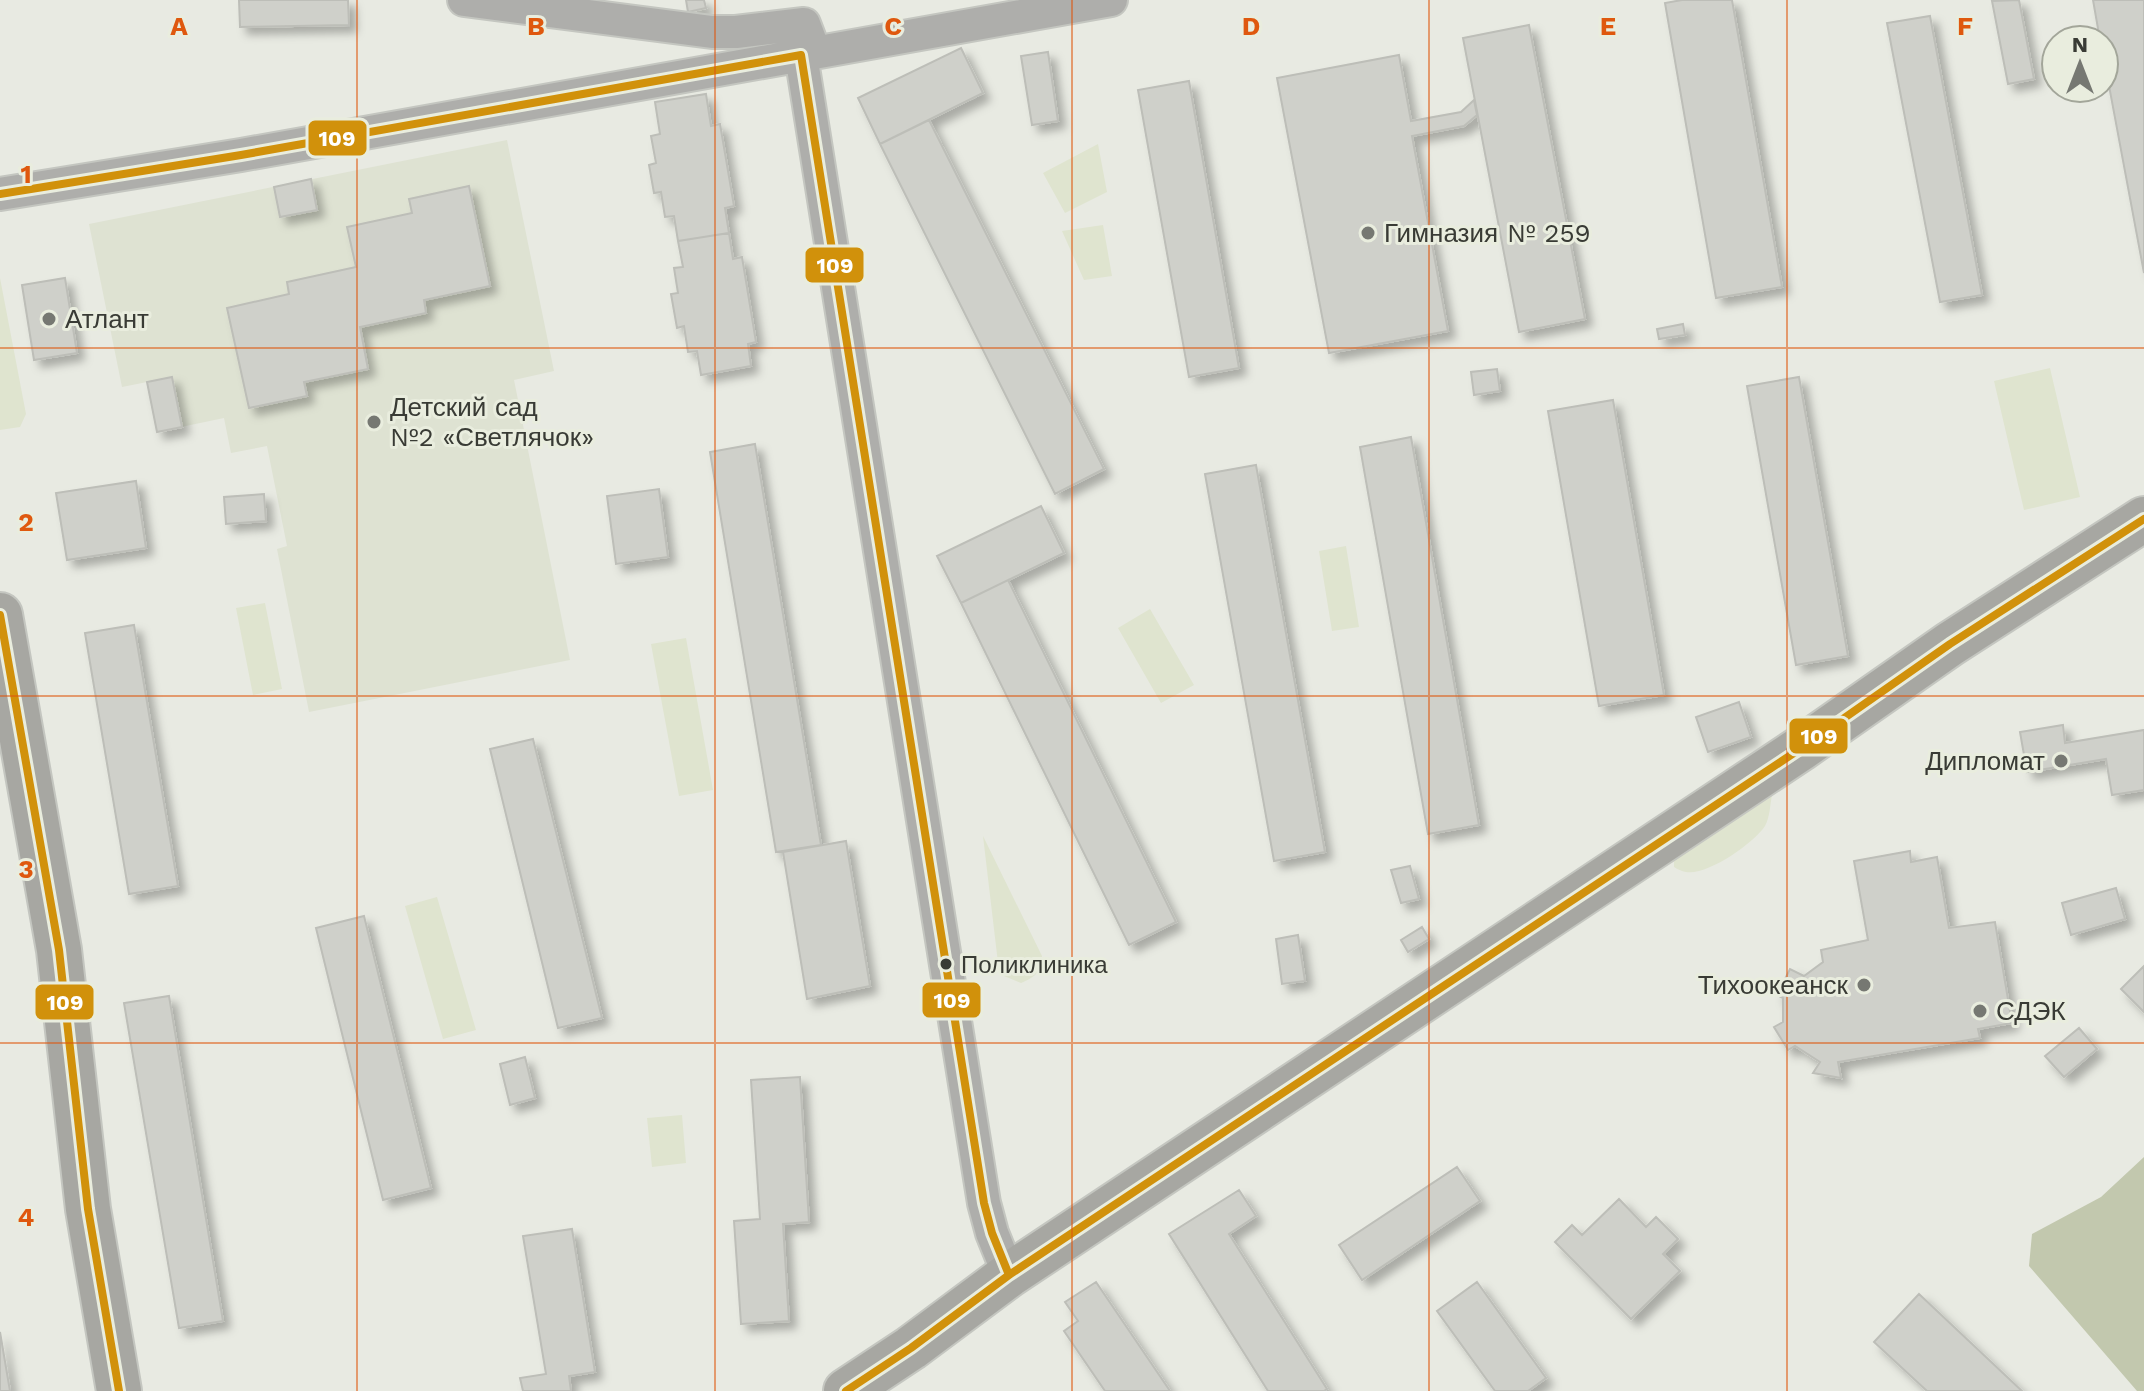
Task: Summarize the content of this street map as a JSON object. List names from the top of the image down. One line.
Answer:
{"places":["Гимназия № 259","Атлант","Детский сад №2 «Светлячок»","Дипломат","Поликлиника","Тихоокеанск","СДЭК"],"lines":["transit line 109"],"north":"top","grid":{"columns":["A","B","C","D","E","F"],"rows":["1","2","3","4"]}}
